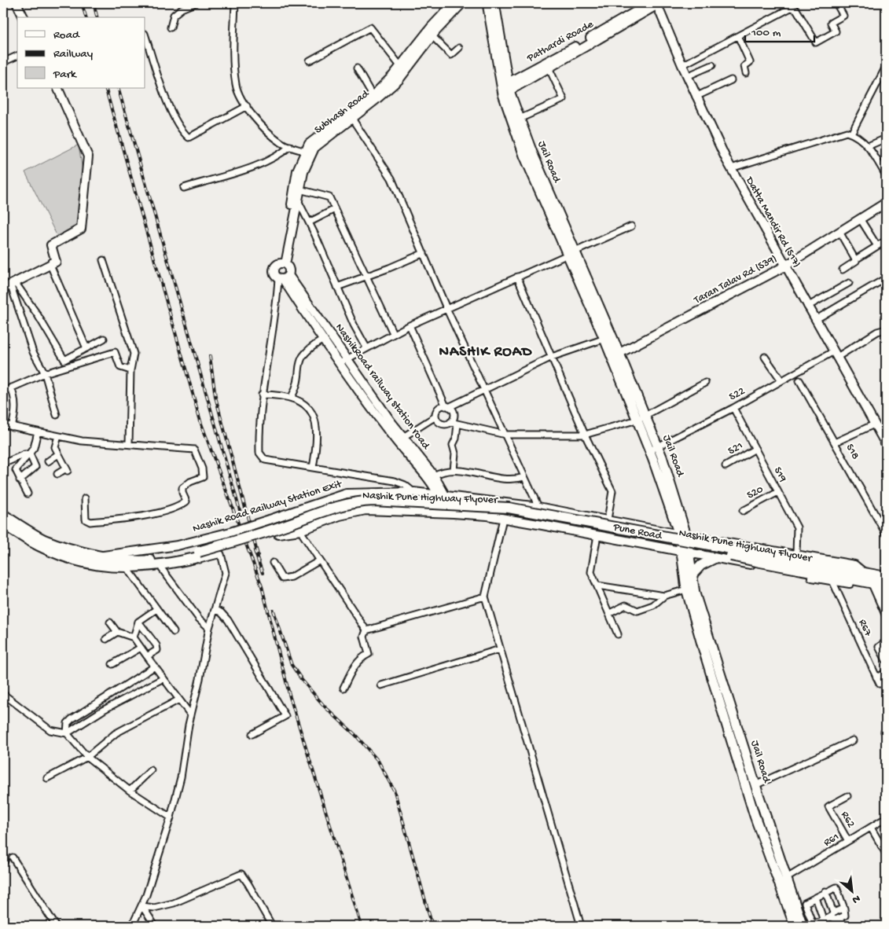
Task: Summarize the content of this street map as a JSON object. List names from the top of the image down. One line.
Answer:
{"streets":{"highway":["Nashik Pune Highway Flyover"],"main road":["Pathardi Roade","Subhash Road","Jail Road","Datta Mandir Rd (S17)","Taran Talav Rd (S39)","NashikRoad railway station road","Nashik Road Railway Station Exit","Pune Road"],"street":["S22","S21","S18","S19","S20","R67","R62","R61"]},"crossings":[["Pathardi Roade","Jail Road"],["Pathardi Roade","Datta Mandir Rd (S17)"],["Subhash Road","NashikRoad railway station road"],["Jail Road","Taran Talav Rd (S39)"],["Jail Road","S22"],["Jail Road","Nashik Road Railway Station Exit"],["Jail Road","Pune Road"],["Jail Road","R61"],["Datta Mandir Rd (S17)","Taran Talav Rd (S39)"],["Datta Mandir Rd (S17)","S22"],["NashikRoad railway station road","Nashik Road Railway Station Exit"],["S22","S19"],["S21","S19"],["S19","S20"],["S19","Nashik Road Railway Station Exit"],["Nashik Pune Highway Flyover","Nashik Road Railway Station Exit"],["Nashik Pune Highway Flyover","Pune Road"],["Pune Road","R67"],["R62","R61"]],"districts":["NASHIK ROAD"],"legend":["Road","Railway","Park"],"scale_bar":"100 m","north":"bottom right"}
